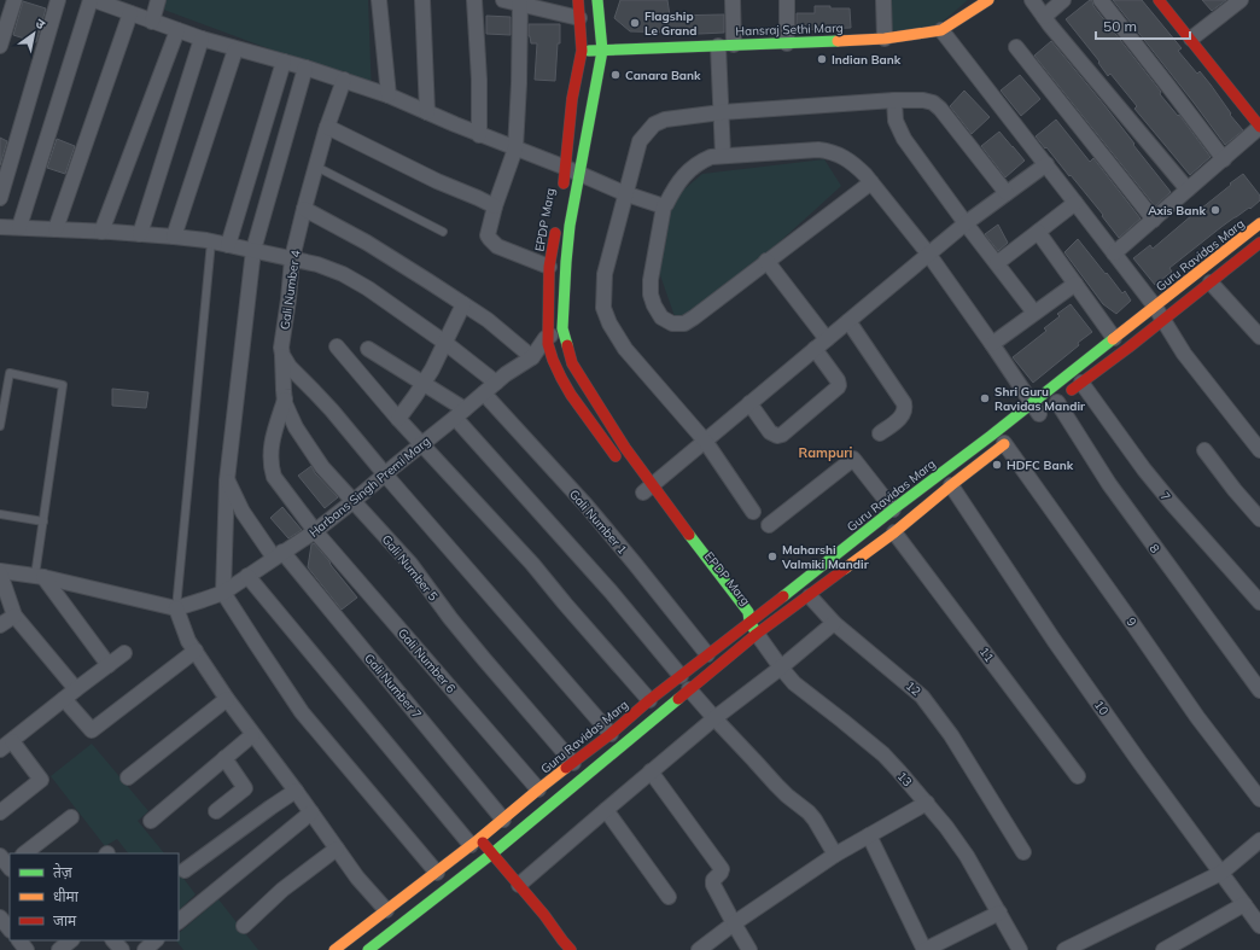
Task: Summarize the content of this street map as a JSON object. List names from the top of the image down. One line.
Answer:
{"streets":{"main road":["Hansraj Sethi Marg","EPDP Marg","Guru Ravidas Marg"],"street":["Gali Number 4","Harbans Singh Premi Marg","7","Gali Number 1","8","Gali Number 5","9","11","Gali Number 6","Gali Number 7","12","10","13"]},"crossings":[["Hansraj Sethi Marg","EPDP Marg"],["EPDP Marg","Guru Ravidas Marg"],["EPDP Marg","Harbans Singh Premi Marg"],["Guru Ravidas Marg","7"],["Guru Ravidas Marg","Gali Number 1"],["Guru Ravidas Marg","8"],["Guru Ravidas Marg","Gali Number 5"],["Guru Ravidas Marg","Gali Number 6"],["Guru Ravidas Marg","Gali Number 7"],["Gali Number 4","Gali Number 5"],["Harbans Singh Premi Marg","Gali Number 1"],["Harbans Singh Premi Marg","Gali Number 5"],["Harbans Singh Premi Marg","Gali Number 6"],["Harbans Singh Premi Marg","Gali Number 7"],["Gali Number 5","Gali Number 6"]],"districts":["Rampuri"],"places":["Flagship Le Grand","Indian Bank","Canara Bank","Axis Bank","Shri Guru Ravidas Mandir","HDFC Bank","Maharshi Valmiki Mandir"],"legend":["तेज़","धीमा","जाम"],"scale_bar":"50 m","north":"top right"}
